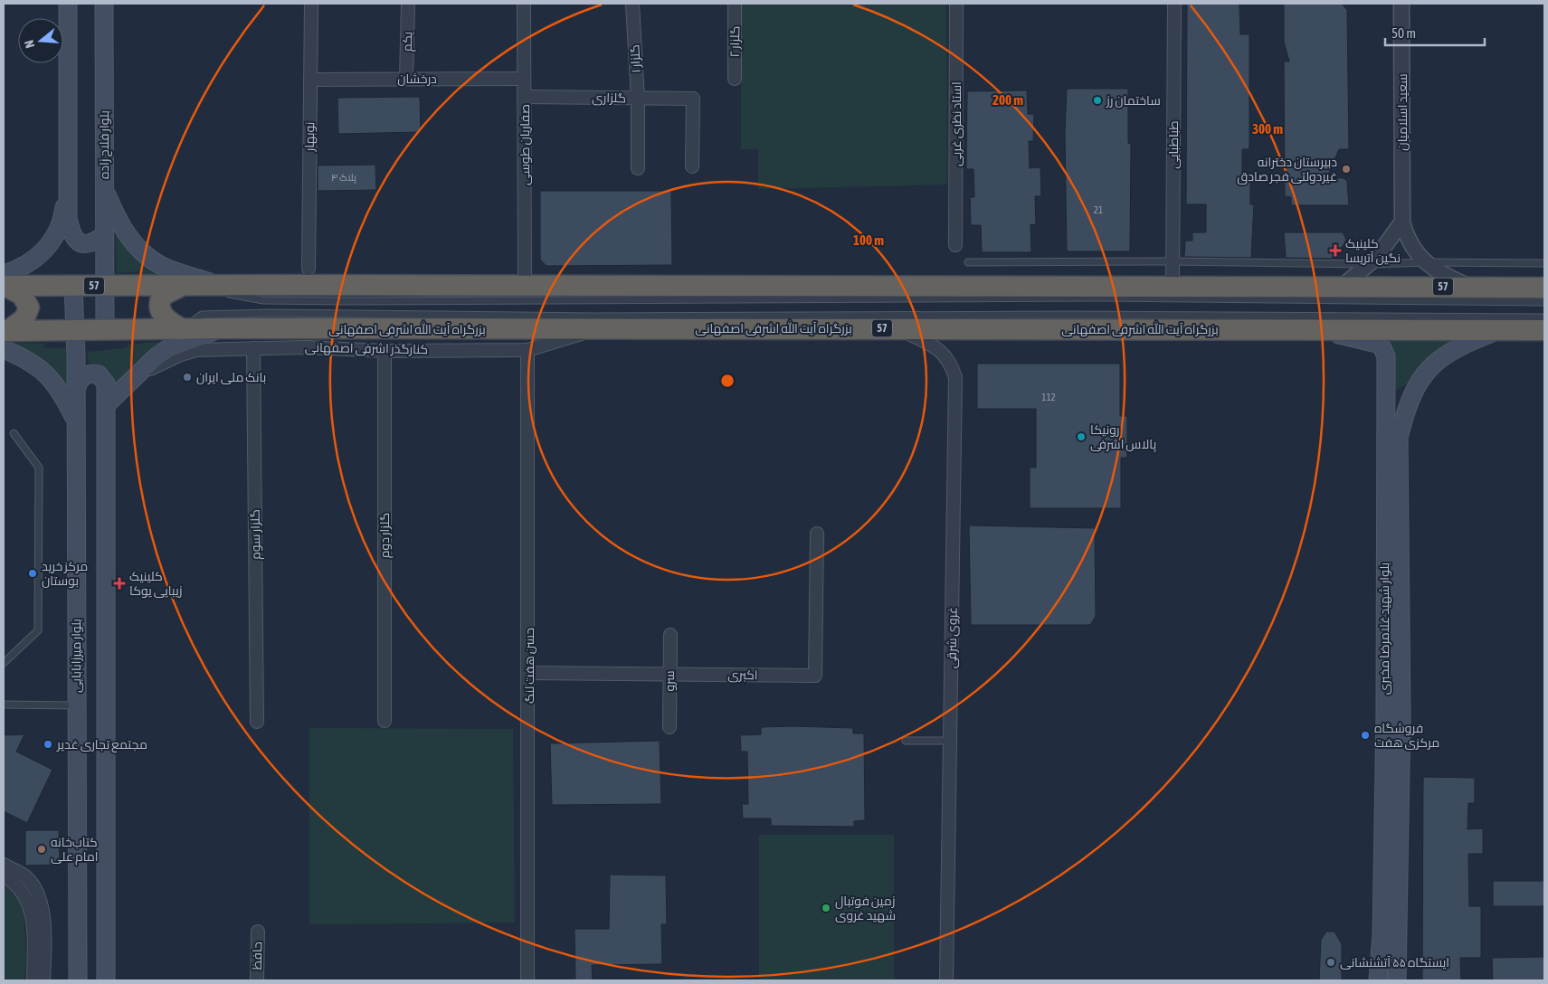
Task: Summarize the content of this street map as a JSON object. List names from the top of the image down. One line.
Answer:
{"streets":{"highway":["57","بزرگراه آیت الله اشرفی اصفهانی"],"main road":["بلوار فلاح زاده","بلوار شهید غلامرضا مخبری","بلوار میرزابابایی"],"street":["یکم","گلزار ۲","گلزار ۱","درخشان","گلزاری","سعید اسلامیان","استاد نظری غربی","نوبهار","صفاریان طوسی","طباطبایی","کنارگذر اشرفی اصفهانی","گلزار سوم","گلزار دوم","غروی شرقی","حسن هفت لنگ","اکبری","سرو","حافظ"]},"crossings":[["یکم","درخشان"],["گلزار ۱","گلزاری"],["درخشان","نوبهار"],["درخشان","صفاریان طوسی"],["گلزاری","صفاریان طوسی"],["سعید اسلامیان","57"],["بلوار فلاح زاده","57"],["بلوار فلاح زاده","بزرگراه آیت الله اشرفی اصفهانی"],["صفاریان طوسی","57"],["طباطبایی","57"],["57","بلوار میرزابابایی"],["بزرگراه آیت الله اشرفی اصفهانی","کنارگذر اشرفی اصفهانی"],["بزرگراه آیت الله اشرفی اصفهانی","بلوار شهید غلامرضا مخبری"],["بزرگراه آیت الله اشرفی اصفهانی","غروی شرقی"],["بزرگراه آیت الله اشرفی اصفهانی","بلوار میرزابابایی"],["کنارگذر اشرفی اصفهانی","گلزار سوم"],["کنارگذر اشرفی اصفهانی","گلزار دوم"],["کنارگذر اشرفی اصفهانی","حسن هفت لنگ"],["حسن هفت لنگ","اکبری"],["اکبری","سرو"]],"places":{"other":["ساختمان رز","دبیرستان دخترانه غیردولتی فجر صادق","بانک ملی ایران","رونیکا پالاس اشرفی","مرکز خرید بوستان","فروشگاه مرکزی هفت","مجتمع تجاری غدیر","کتاب‌خانه امام علی","زمین فوتبال شهید غروی","ایستگاه ۵۵ آتشنشانی"],"health":["کلینیک نگین آتریسا","کلینیک زیبایی یوکا"]},"house_numbers":["پلاک ۴","21","112"],"scale_bar":"50 m","north":"left","rings":["200 m","300 m","100 m"]}
